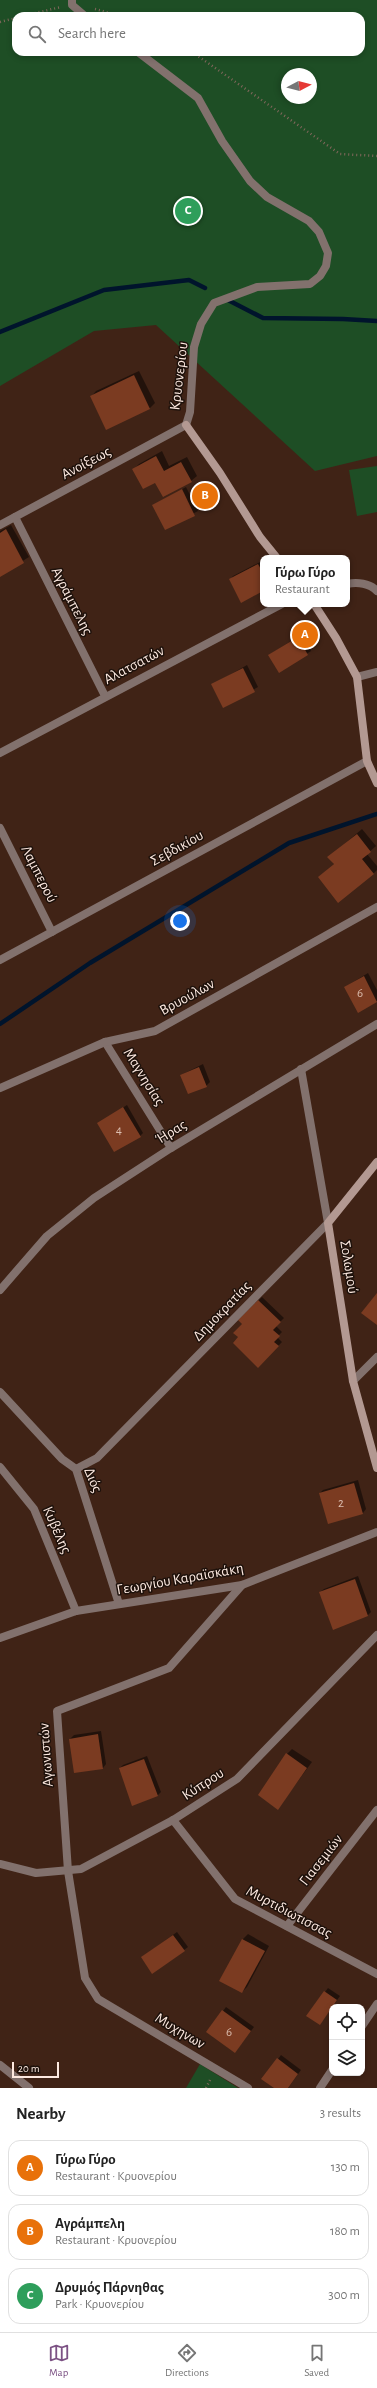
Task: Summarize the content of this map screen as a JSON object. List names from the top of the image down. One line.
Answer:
{"streets":{"main road":["Κρυονερίου","Σολωμού","Δημοκρατίας"],"street":["Ανοίξεως","Αγράμπελης","Αλατσατών","Σεβδικίου","Λαμπερού","Βρυούλων","Μαγνησίας","Ήρας","Διός","Κυβέλης","Γεωργίου Καραϊσκάκη","Αγωνιστών","Κύπρου","Γιασεμιών","Μυρτιδιωτισσας","Μυχηνων"]},"crossings":[["Κρυονερίου","Ανοίξεως"],["Ανοίξεως","Αγράμπελης"],["Αγράμπελης","Αλατσατών"],["Σεβδικίου","Λαμπερού"],["Βρυούλων","Μαγνησίας"],["Μαγνησίας","Ήρας"],["Ήρας","Σολωμού"],["Σολωμού","Δημοκρατίας"],["Δημοκρατίας","Διός"],["Διός","Γεωργίου Καραϊσκάκη"],["Κυβέλης","Γεωργίου Καραϊσκάκη"],["Γεωργίου Καραϊσκάκη","Αγωνιστών"],["Αγωνιστών","Κύπρου"],["Αγωνιστών","Μυχηνων"],["Κύπρου","Μυρτιδιωτισσας"],["Γιασεμιών","Μυρτιδιωτισσας"]],"house_numbers":["6","4","2","6"],"scale_bar":"20 m","north":"right","page":{"search":"Search here","pins":["C","B","A"],"popup":["Γύρω Γύρο","Restaurant"],"scale":"20 m","heading":["Nearby","3 results"],"list":[{"mark":"A","name":"Γύρω Γύρο","note":"Restaurant · Κρυονερίου","value":"130 m"},{"mark":"B","name":"Αγράμπελη","note":"Restaurant · Κρυονερίου","value":"180 m"},{"mark":"C","name":"Δρυμός Πάρνηθας","note":"Park · Κρυονερίου","value":"300 m"}],"nav":["Map","Directions","Saved"]}}
